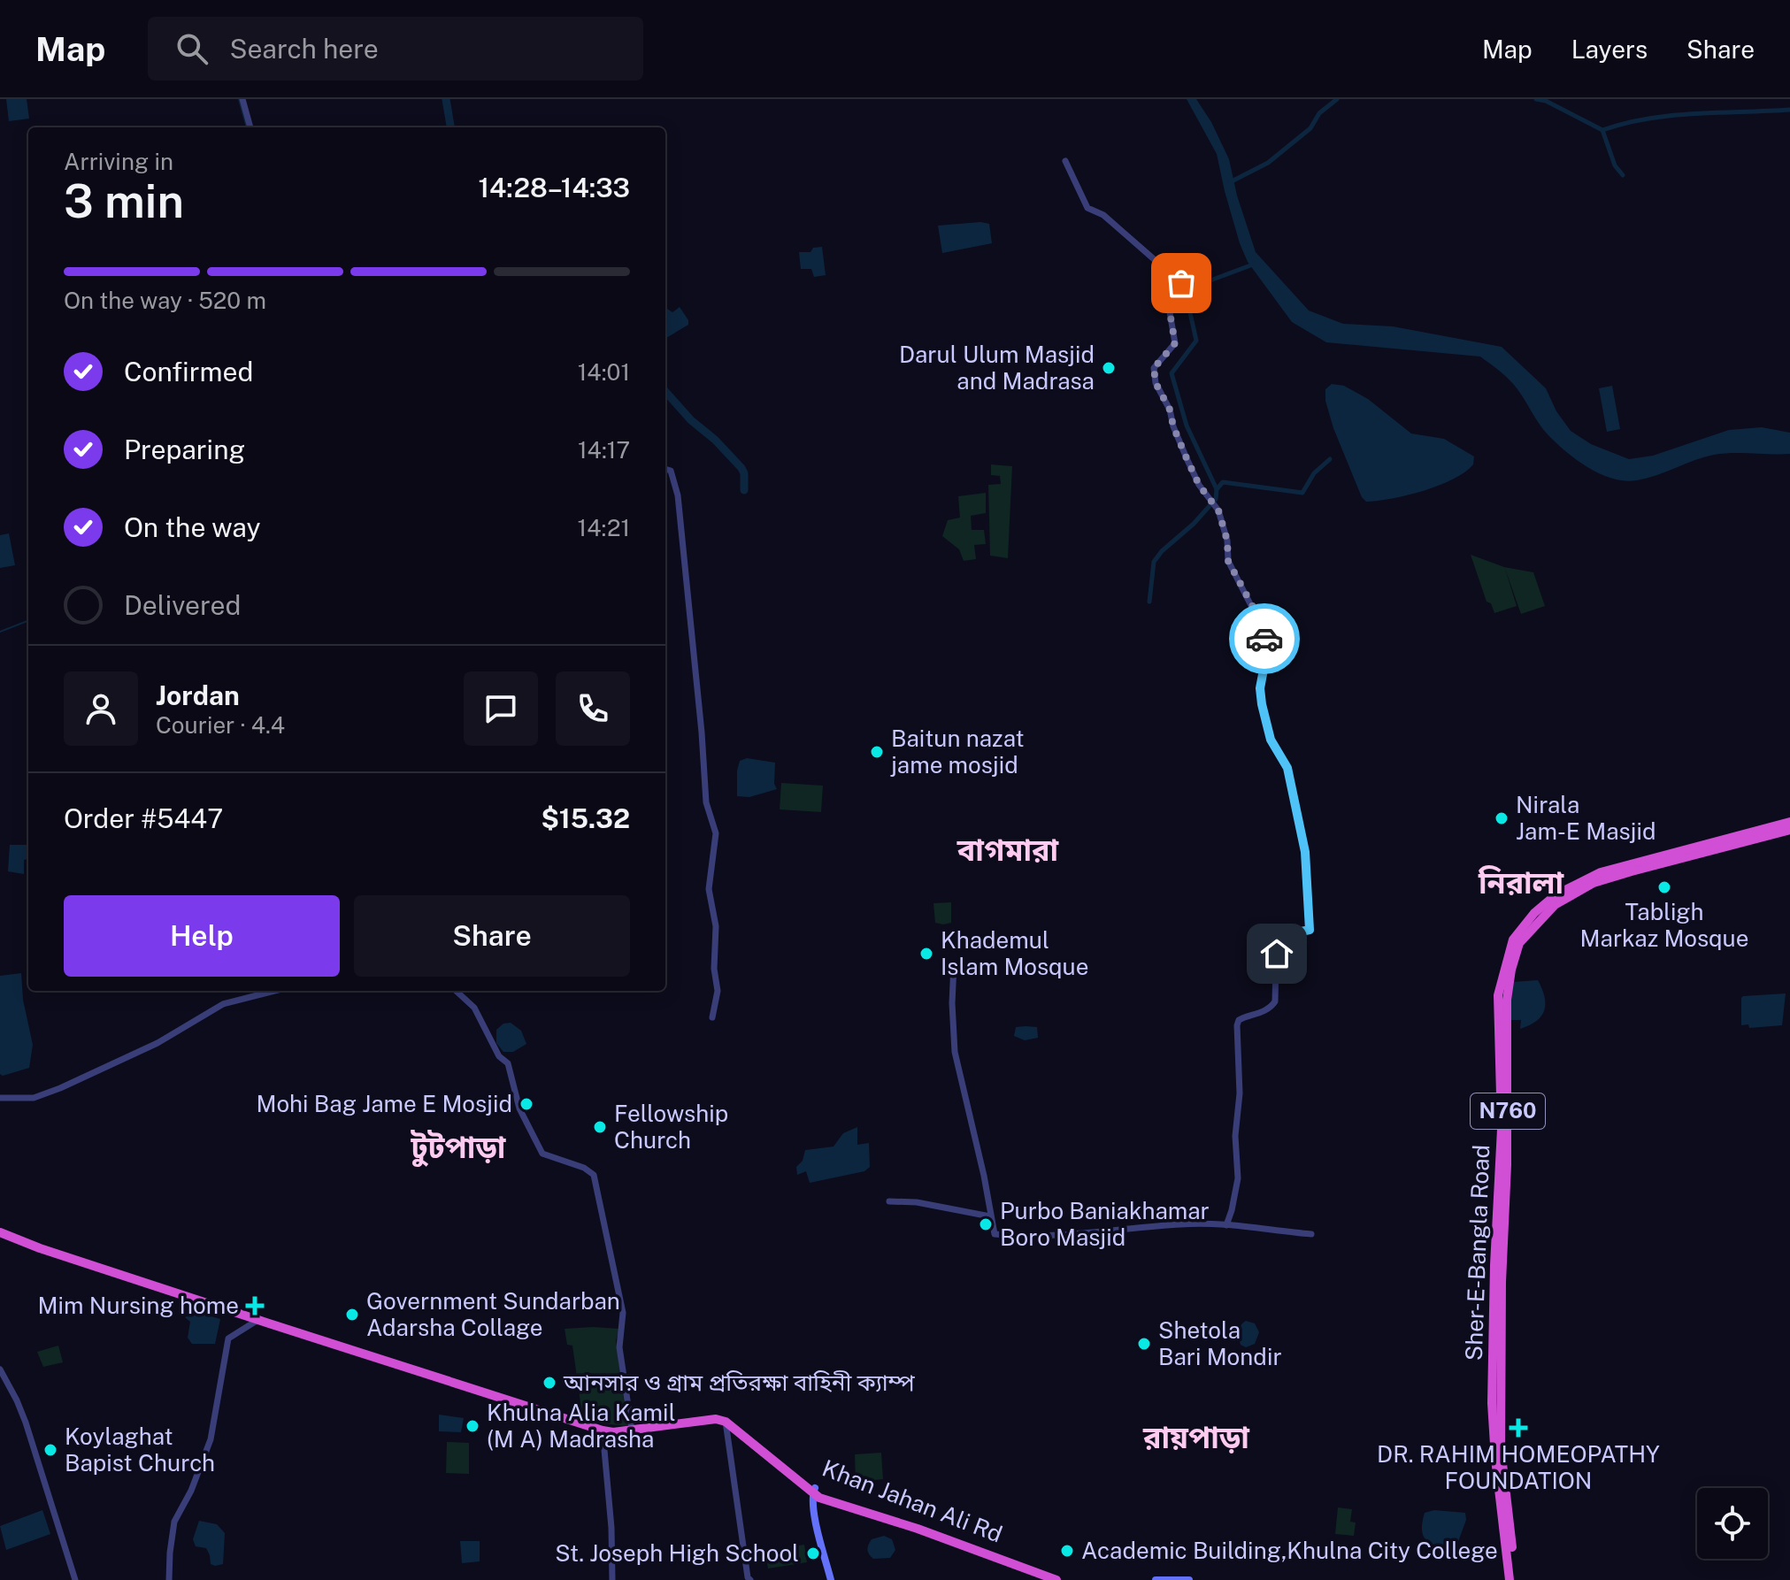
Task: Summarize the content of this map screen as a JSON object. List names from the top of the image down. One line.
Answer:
{"streets":{"highway":["N760","Sher-E-Bangla Road","Khan Jahan Ali Rd"]},"districts":["বাগমারা","নিরালা","টুটপাড়া","রায়পাড়া"],"places":{"other":["Darul Ulum Masjid and Madrasa","Baitun nazat jame mosjid","Nirala Jam-E Masjid","Tabligh Markaz Mosque","Khademul Islam Mosque","Mohi Bag Jame E Mosjid","Fellowship Church","Purbo Baniakhamar Boro Masjid","Government Sundarban Adarsha Collage","Shetola Bari Mondir","আনসার ও গ্রাম প্রতিরক্ষা বাহিনী ক্যাম্প","Khulna Alia Kamil (M A) Madrasha","Koylaghat Bapist Church","Academic Building,Khulna City College","St. Joseph High School"],"health":["Mim Nursing home","DR. RAHIM HOMEOPATHY FOUNDATION"]},"page":{"header":"Map","search":"Search here","nav":["Map","Layers","Share"],"heading":["3 min","Arriving in","14:28–14:33"],"panel":["Jordan","Courier · 4.4","Order #5447","$15.32"],"bar":"On the way · 520 m","list":[["Confirmed","14:01"],["Preparing","14:17"],["On the way","14:21"],"Delivered"],"buttons":["Help","Share"]}}
